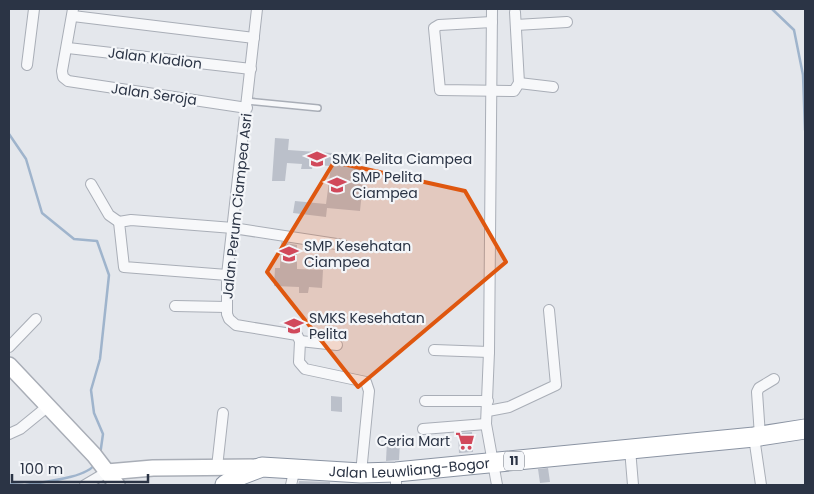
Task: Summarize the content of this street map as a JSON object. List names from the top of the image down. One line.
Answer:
{"streets":{"highway":["11","Jalan Leuwliang-Bogor"],"street":["Jalan Kladion","Jalan Seroja","Jalan Perum Ciampea Asri"]},"crossings":[["Jalan Kladion","Jalan Seroja"],["Jalan Kladion","Jalan Perum Ciampea Asri"],["Jalan Seroja","Jalan Perum Ciampea Asri"]],"places":{"school or university":["SMK Pelita Ciampea","SMP Pelita Ciampea","SMP Kesehatan Ciampea","SMKS Kesehatan Pelita"],"supermarket":["Ceria Mart"]},"scale_bar":"100 m"}
